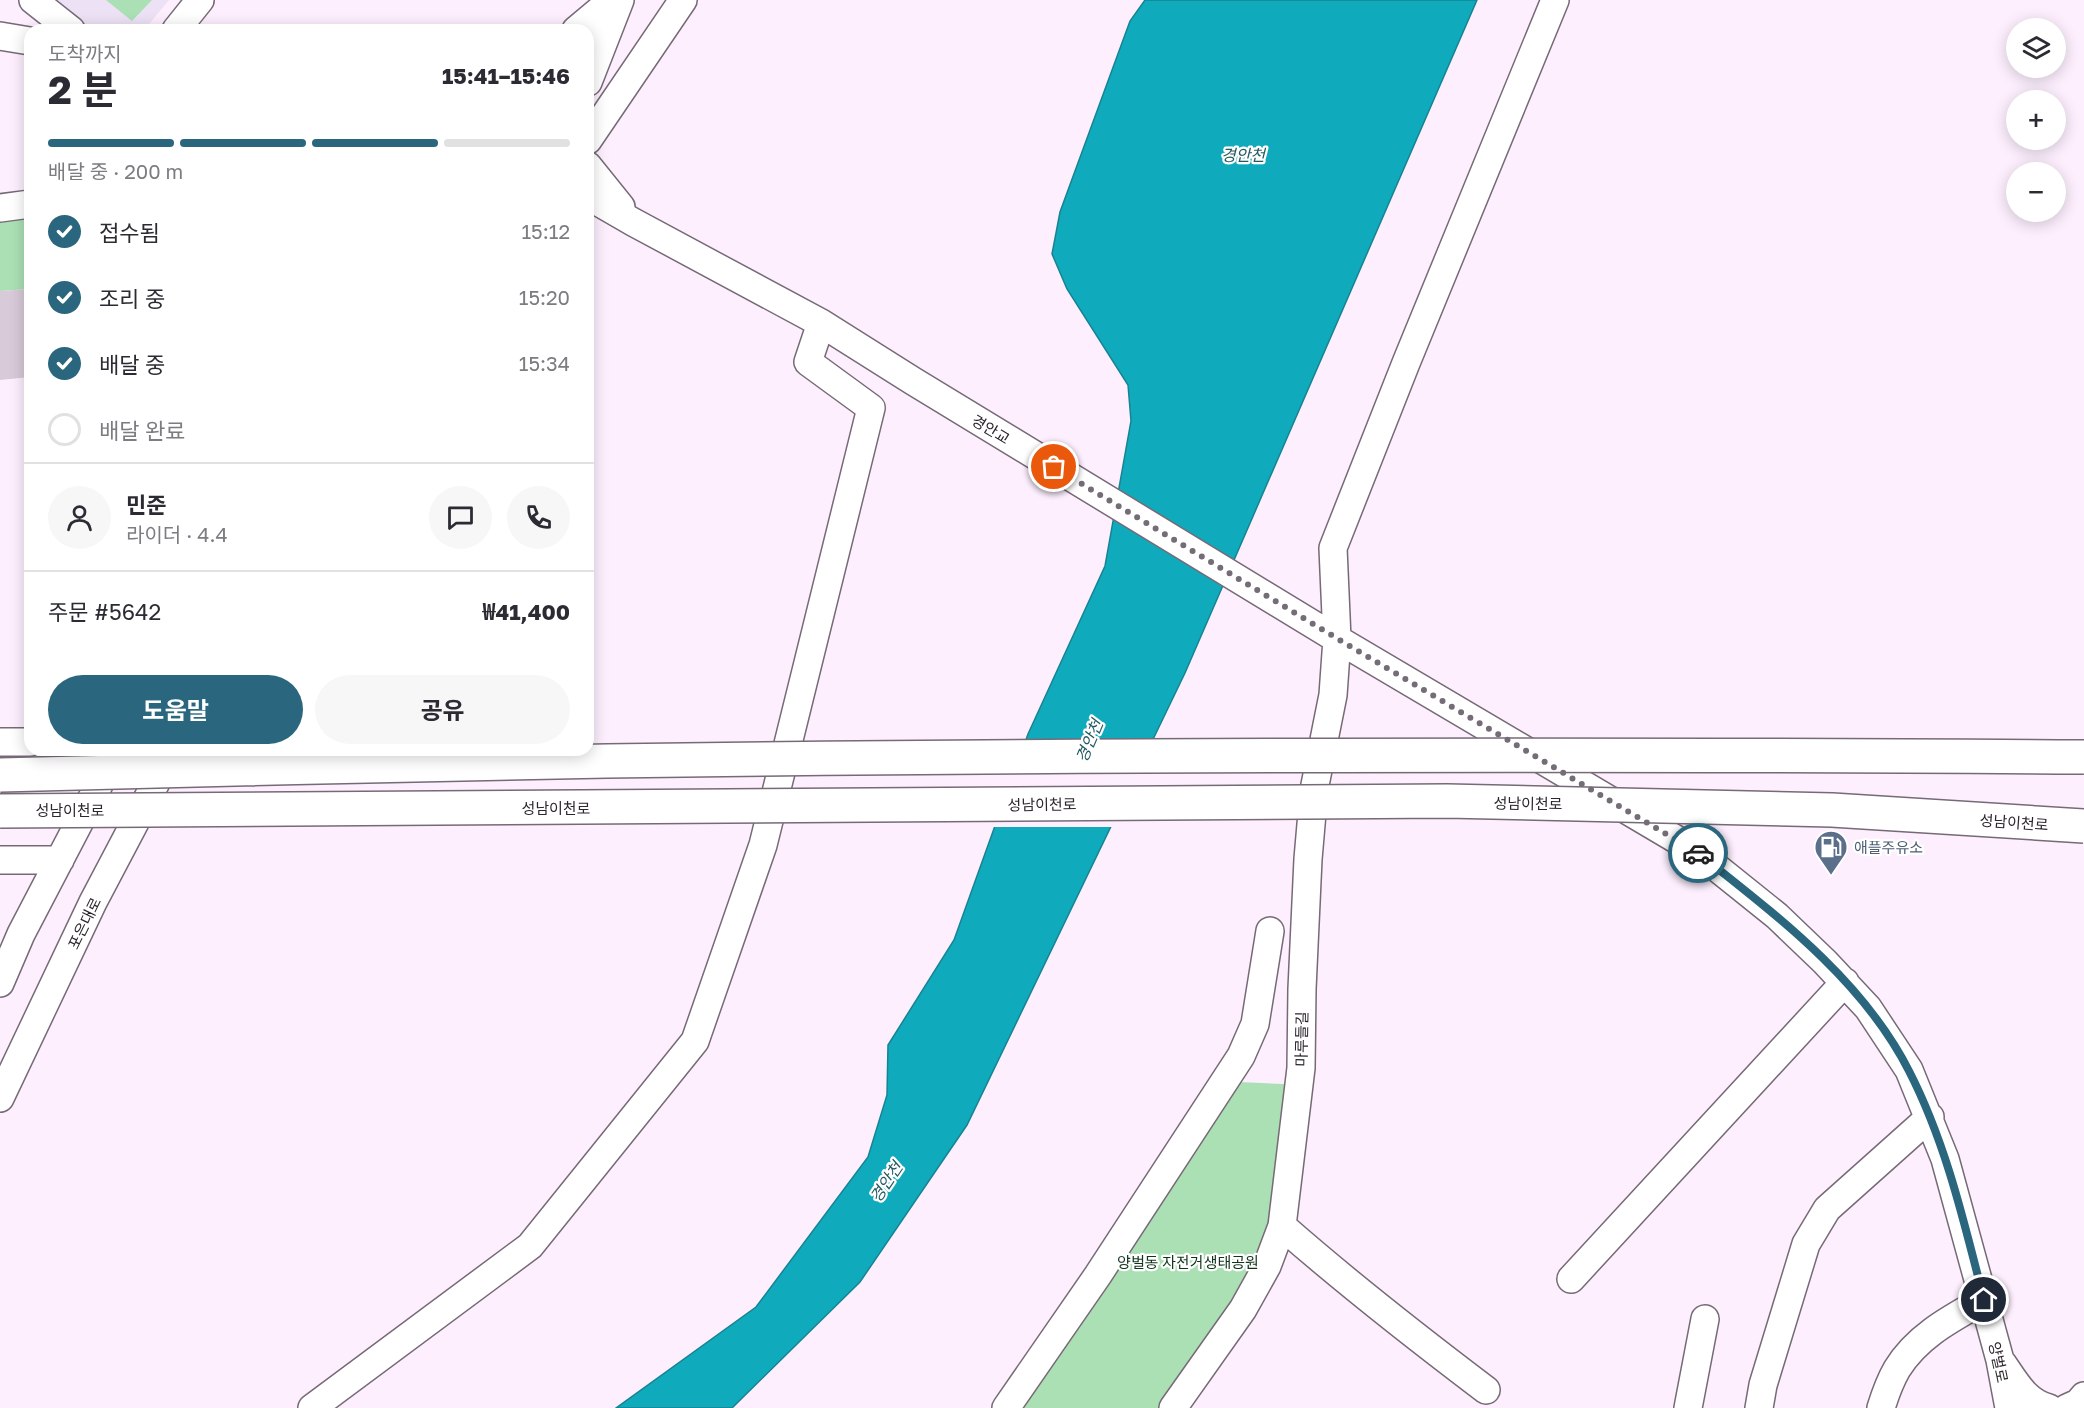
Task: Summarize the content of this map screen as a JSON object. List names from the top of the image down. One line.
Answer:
{"streets":{"highway":["성남이천로"],"street":["경안교","포은대로","마루들길","양벌로"]},"crossings":[["경안교","마루들길"],["경안교","양벌로"],["마루들길","양벌로"]],"water":["경안천"],"parks":["양벌동 자전거생태공원"],"places":{"fuel station":["애플주유소"]},"page":{"map_buttons":["+","−"],"heading":["2 분","도착까지","15:41–15:46"],"panel":["민준","라이더 · 4.4","주문 #5642","₩41,400"],"bar":"배달 중 · 200 m","list":[["접수됨","15:12"],["조리 중","15:20"],["배달 중","15:34"],"배달 완료"],"buttons":["도움말","공유"]}}
